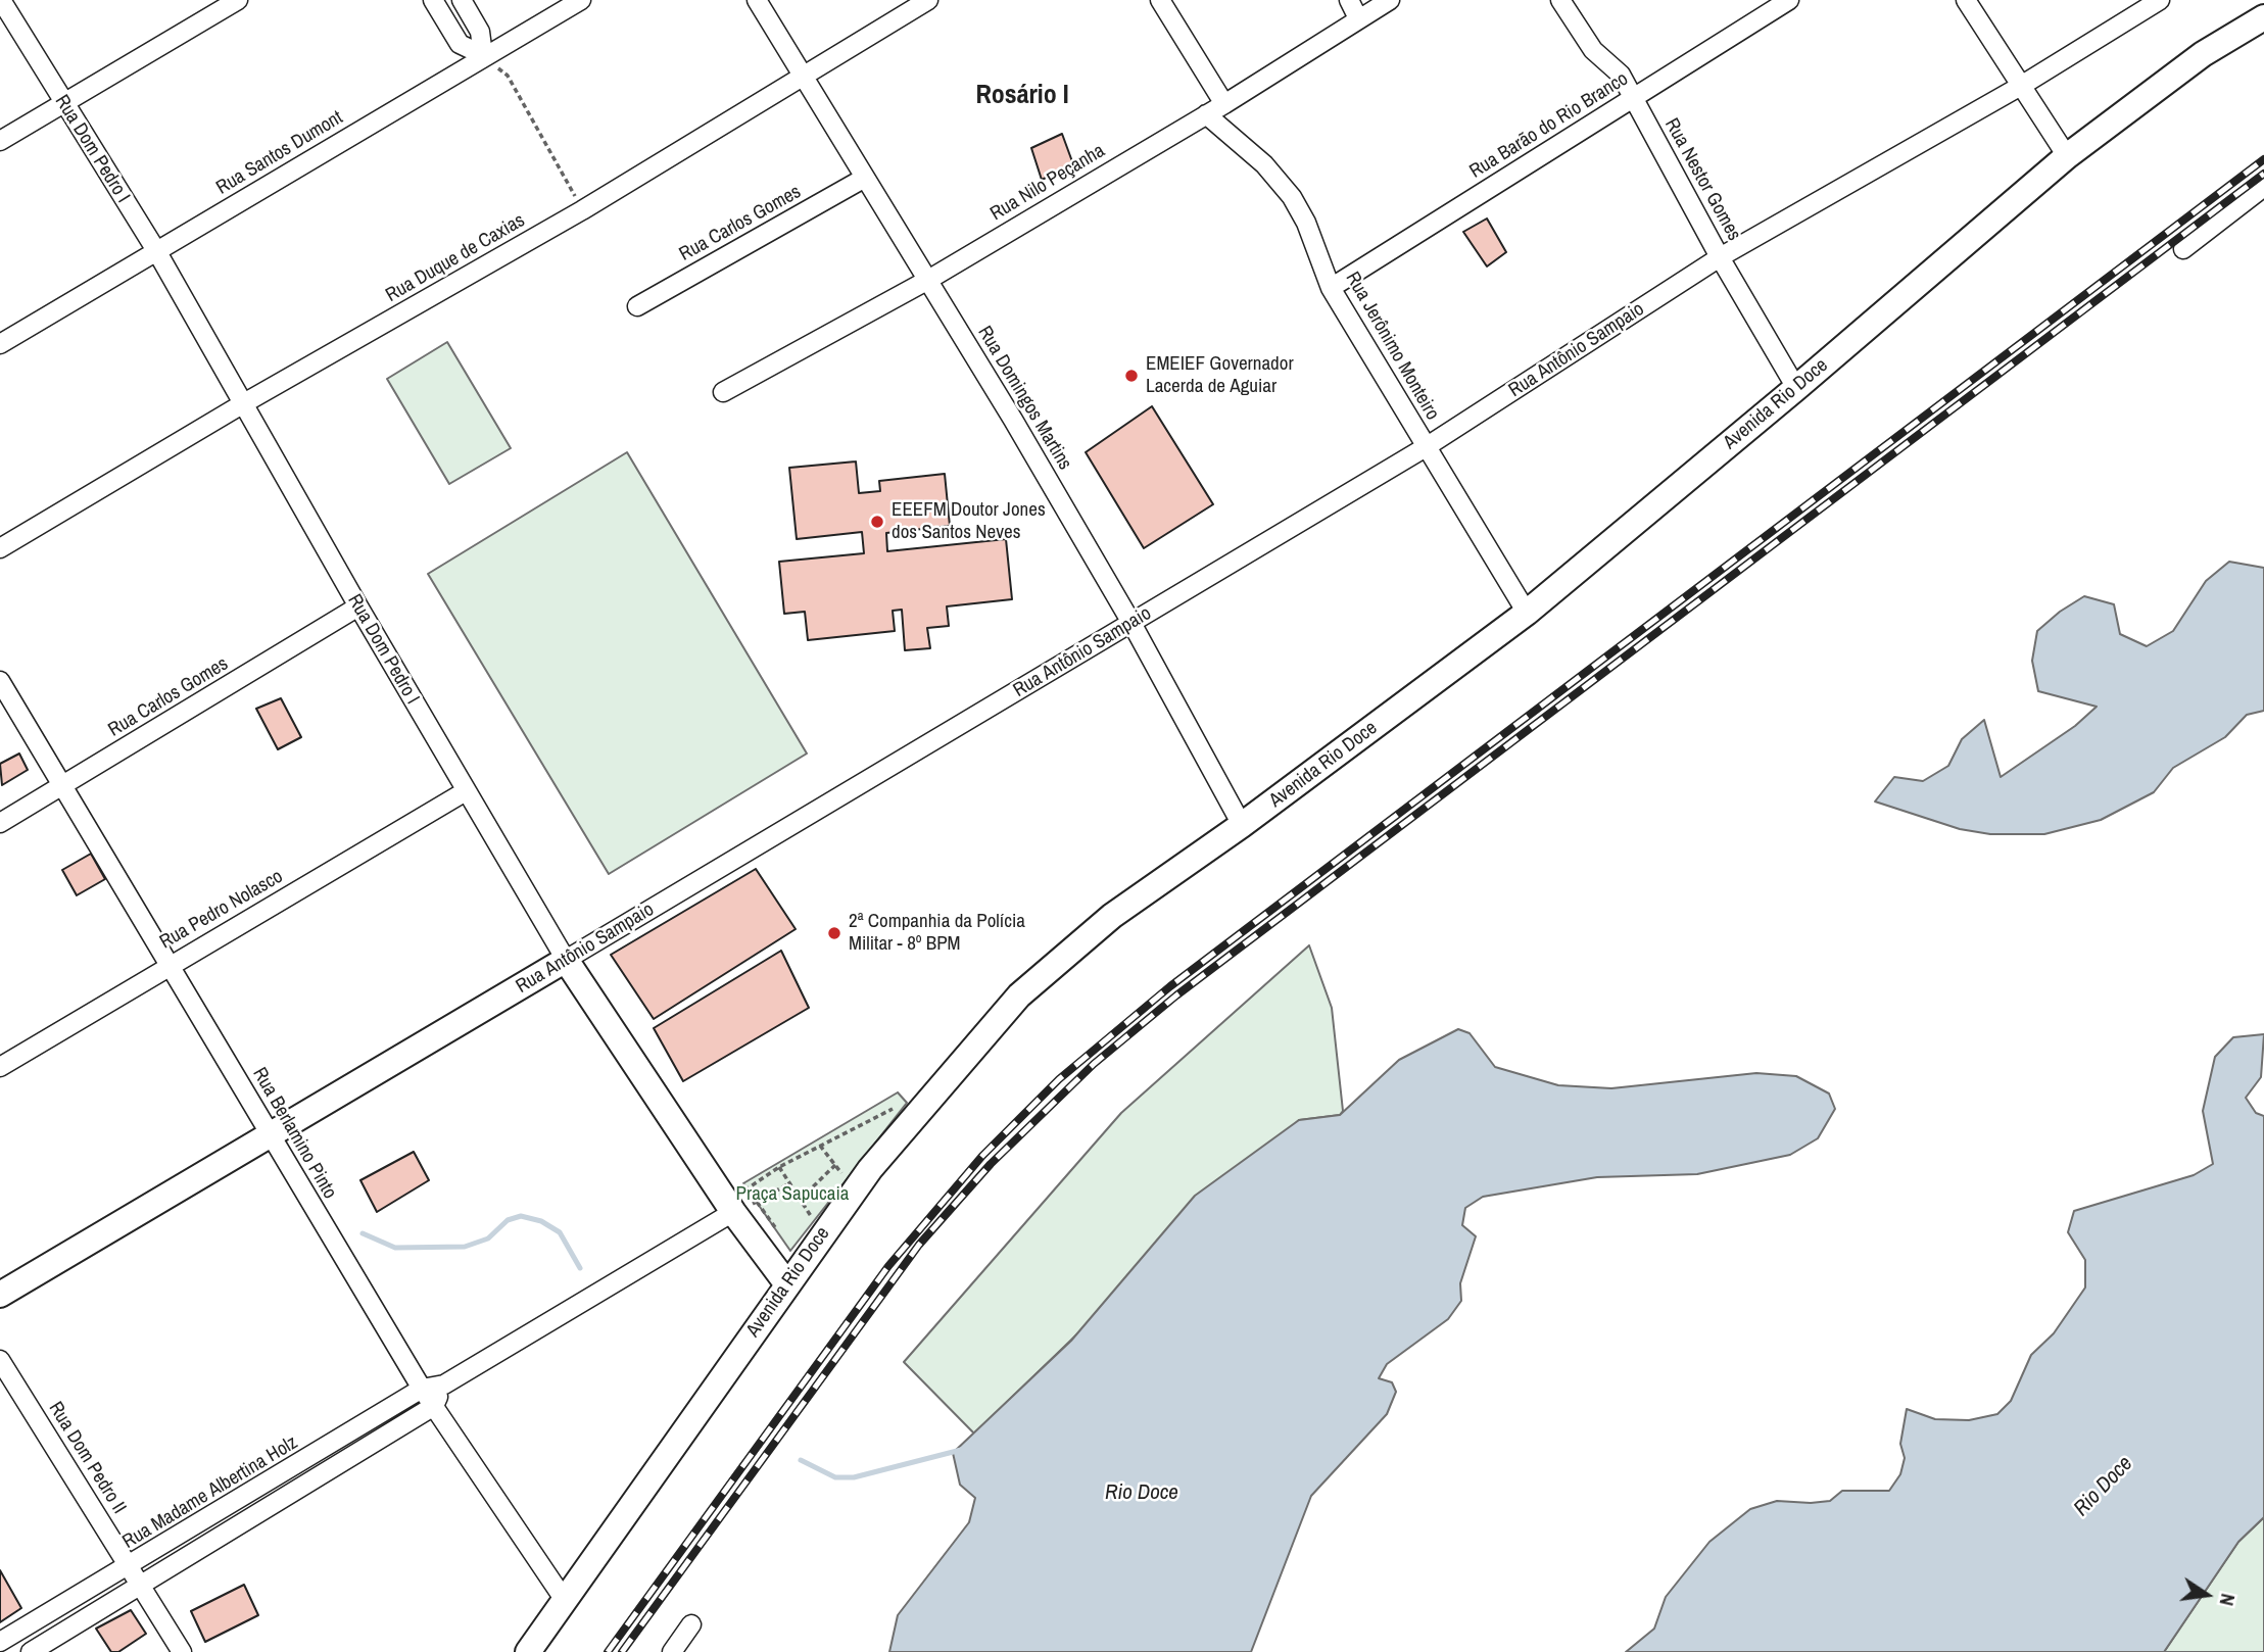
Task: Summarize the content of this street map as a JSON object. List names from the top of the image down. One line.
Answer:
{"streets":{"street":["Rua Barão do Rio Branco","Rua Dom Pedro I","Rua Santos Dumont","Rua Nestor Gomes","Rua Nilo Peçanha","Rua Carlos Gomes","Rua Duque de Caxias","Rua Jerônimo Monteiro","Rua Antônio Sampaio","Rua Domingos Martins","Avenida Rio Doce","Rua Pedro Nolasco","Rua Berlamino Pinto","Rua Dom Pedro II","Rua Madame Albertina Holz"]},"crossings":[["Rua Barão do Rio Branco","Rua Nestor Gomes"],["Rua Barão do Rio Branco","Rua Jerônimo Monteiro"],["Rua Dom Pedro I","Rua Santos Dumont"],["Rua Dom Pedro I","Rua Carlos Gomes"],["Rua Dom Pedro I","Rua Duque de Caxias"],["Rua Dom Pedro I","Rua Antônio Sampaio"],["Rua Dom Pedro I","Avenida Rio Doce"],["Rua Dom Pedro I","Rua Pedro Nolasco"],["Rua Dom Pedro I","Rua Madame Albertina Holz"],["Rua Nestor Gomes","Rua Antônio Sampaio"],["Rua Nestor Gomes","Avenida Rio Doce"],["Rua Nilo Peçanha","Rua Jerônimo Monteiro"],["Rua Nilo Peçanha","Rua Domingos Martins"],["Rua Carlos Gomes","Rua Domingos Martins"],["Rua Carlos Gomes","Rua Berlamino Pinto"],["Rua Duque de Caxias","Rua Domingos Martins"],["Rua Jerônimo Monteiro","Rua Antônio Sampaio"],["Rua Jerônimo Monteiro","Avenida Rio Doce"],["Rua Antônio Sampaio","Rua Domingos Martins"],["Rua Antônio Sampaio","Rua Berlamino Pinto"],["Rua Domingos Martins","Avenida Rio Doce"],["Avenida Rio Doce","Rua Berlamino Pinto"],["Rua Pedro Nolasco","Rua Berlamino Pinto"],["Rua Berlamino Pinto","Rua Madame Albertina Holz"],["Rua Dom Pedro II","Rua Madame Albertina Holz"]],"districts":["Rosário I"],"water":["Rio Doce"],"parks":["Praça Sapucaia"],"places":["EMEIEF Governador Lacerda de Aguiar","EEEFM Doutor Jones dos Santos Neves","2ª Companhia da Polícia Militar - 8º BPM"],"north":"right"}
